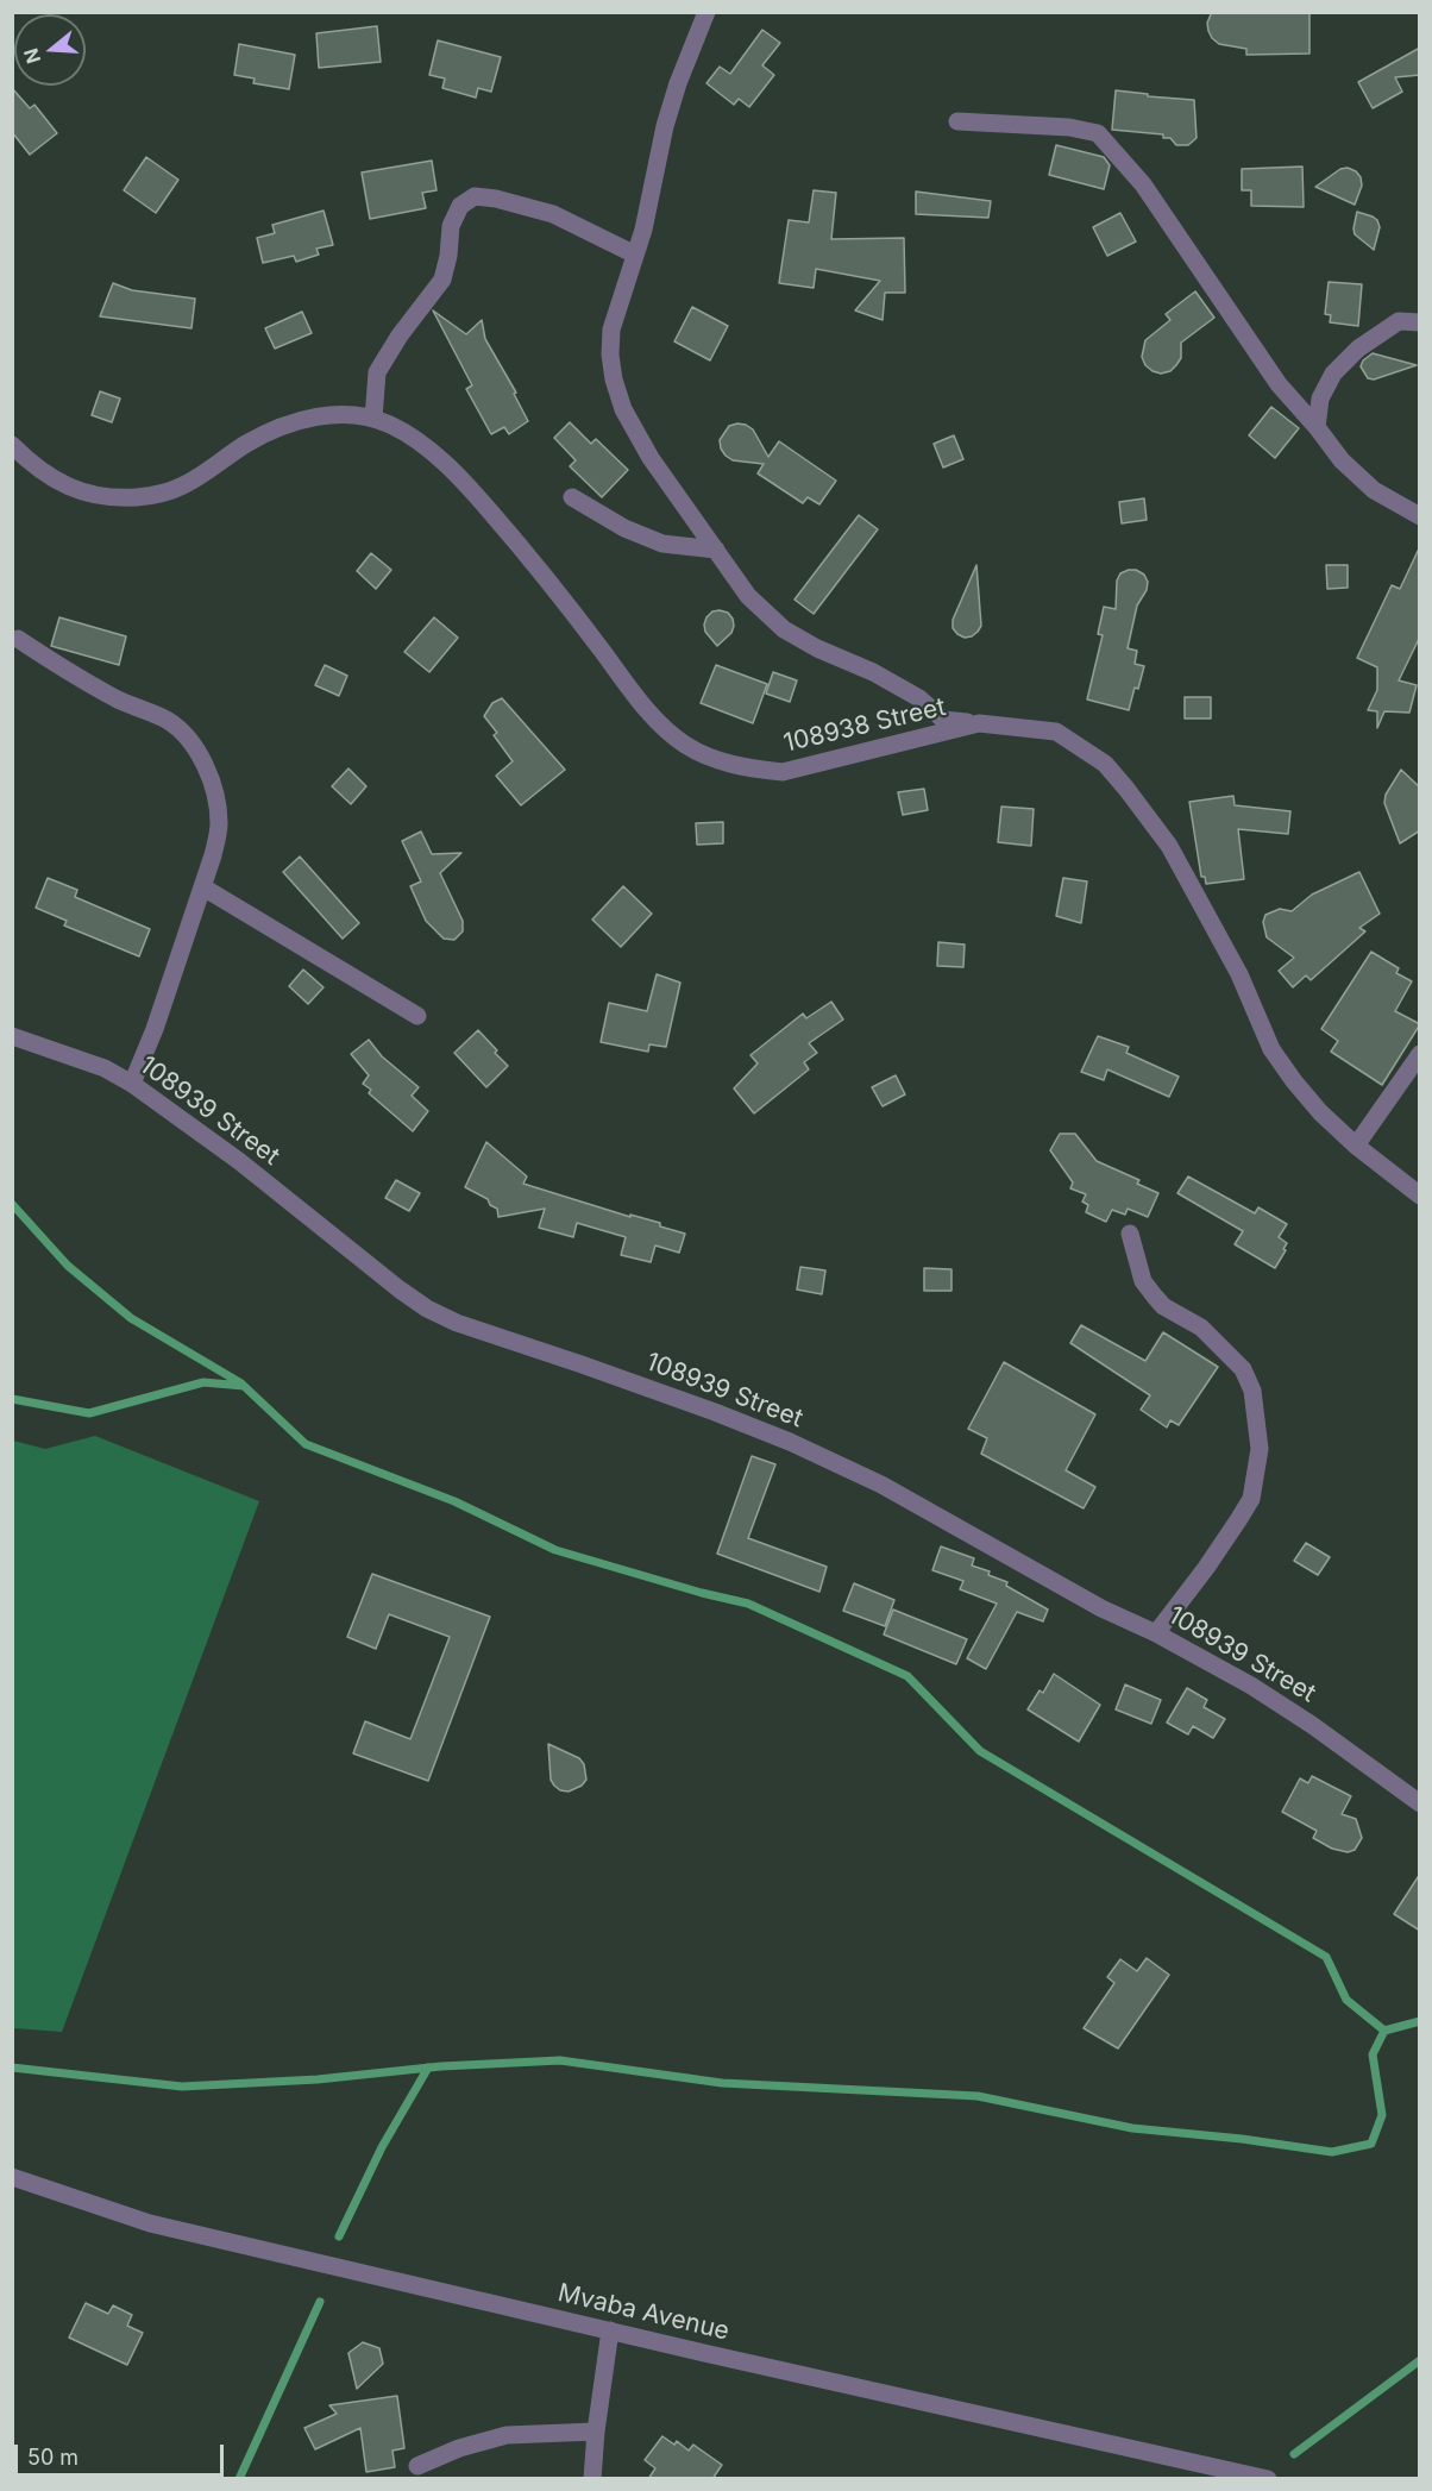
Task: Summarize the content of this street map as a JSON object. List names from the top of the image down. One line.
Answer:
{"streets":{"street":["108938 Street","108939 Street","Mvaba Avenue"]},"scale_bar":"50 m","north":"left"}
